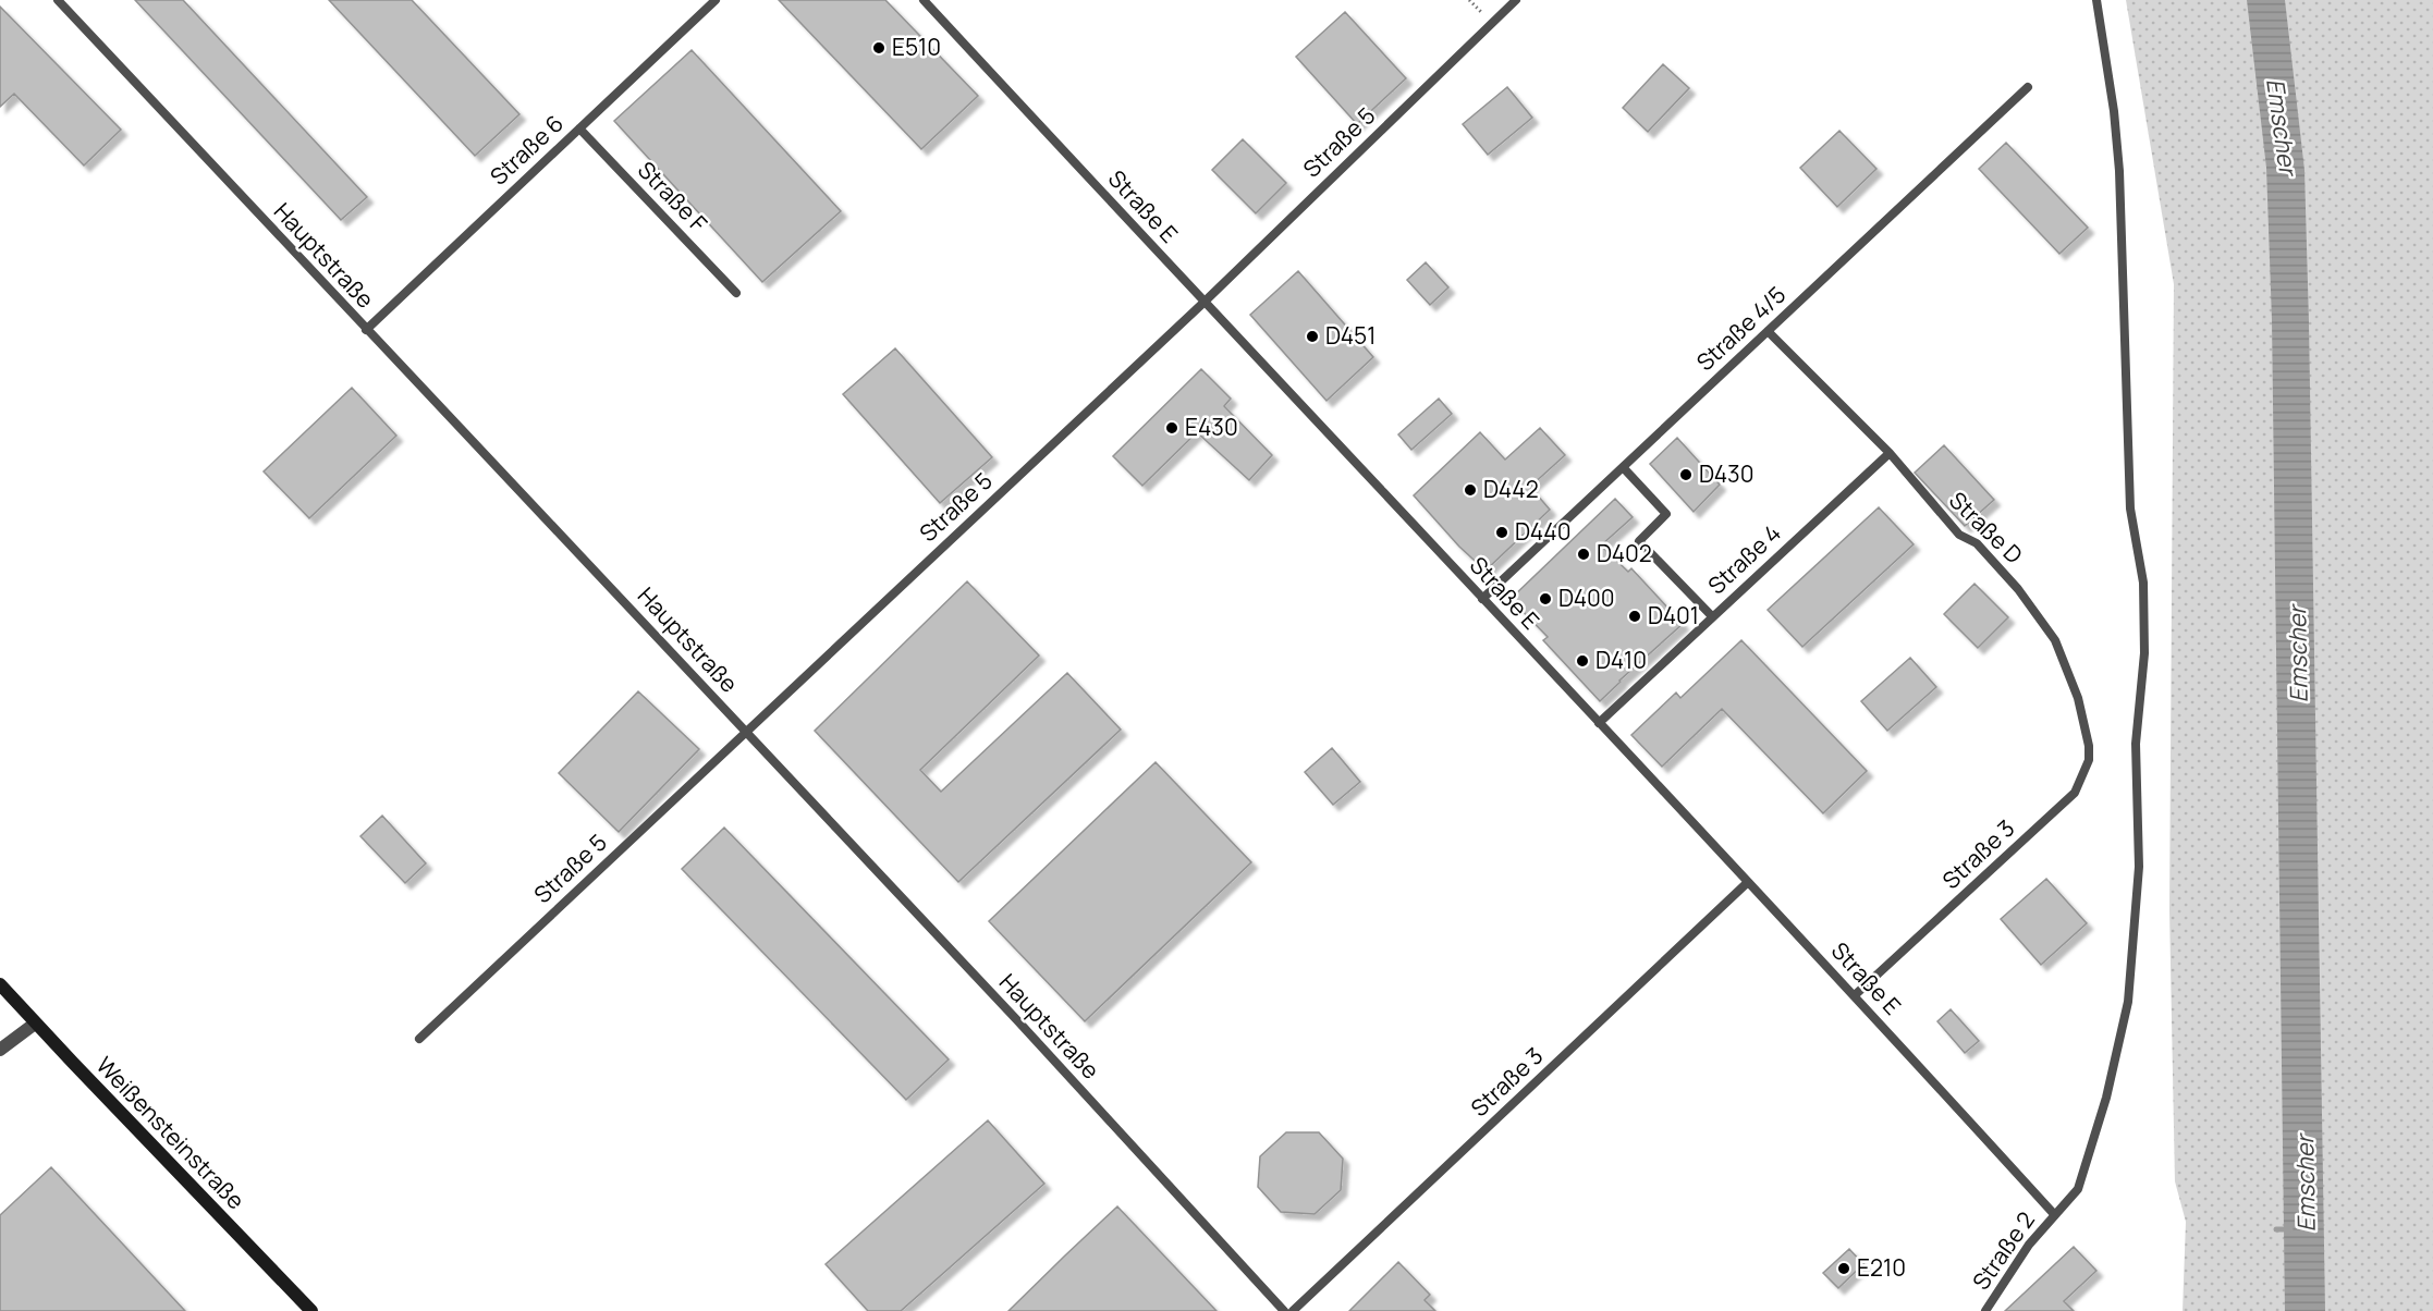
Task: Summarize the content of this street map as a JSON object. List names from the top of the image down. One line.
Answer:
{"streets":{"street":["Weißensteinstraße"],"lane":["Straße 5","Straße 6","Straße F","Straße E","Hauptstraße","Straße 4/5","Straße D","Straße 4","Straße 3","Straße 2"]},"crossings":[["Straße 5","Straße E"],["Straße 5","Hauptstraße"],["Straße 6","Straße F"],["Straße 6","Hauptstraße"],["Straße E","Straße 4/5"],["Straße E","Straße 4"],["Straße E","Straße 3"],["Straße E","Straße 2"],["Straße 4/5","Straße D"],["Straße D","Straße 4"],["Straße D","Straße 3"]],"water":["Emscher"],"places":["E510","D451","E430","D430","D442","D440","D402","D400","D401","D410","E210"]}
